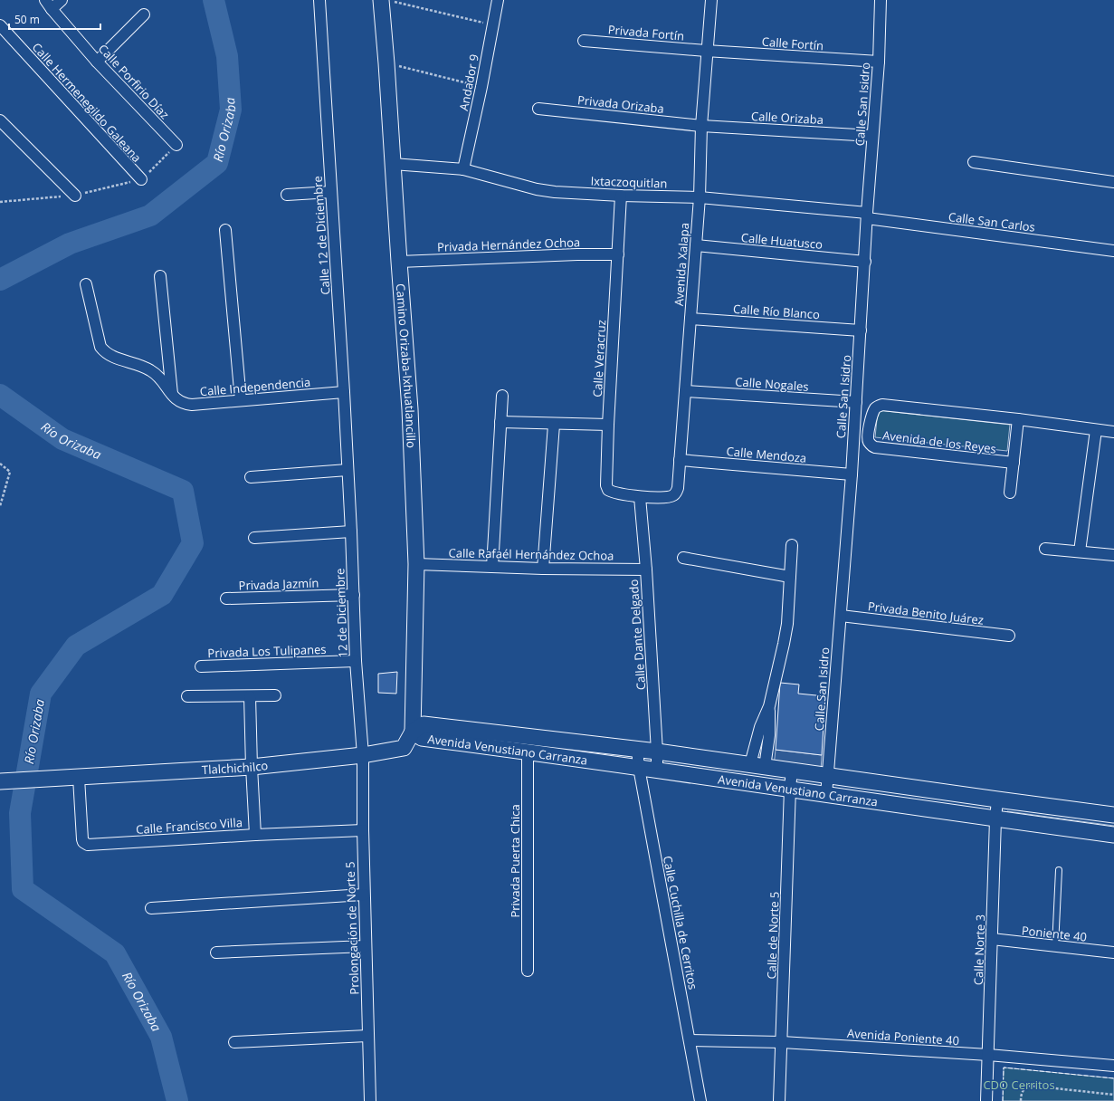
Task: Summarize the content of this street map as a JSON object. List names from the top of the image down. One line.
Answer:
{"streets":{"street":["Privada Fortín","Calle Fortín","Calle Porfirio Díaz","Andador 9","Calle Hermenegildo Galeana","Privada Orizaba","Calle San Isidro","Calle Orizaba","Ixtaczoquitlan","Calle San Carlos","Calle 12 de Diciembre","Calle Huatusco","Privada Hernández Ochoa","Avenida Xalapa","Calle Río Blanco","Calle Veracruz","Camino Orizaba-Ixhuatlancillo","Calle Nogales","Calle Independencia","Avenida de los Reyes","Calle Mendoza","Calle Rafaél Hernández Ochoa","Privada Jazmín","12 de Diciembre","Privada Benito Juárez","Calle Dante Delgado","Privada Los Tulipanes","Avenida Venustiano Carranza","Tlalchichilco","Calle Francisco Villa","Privada Puerta Chica","Calle Cuchilla de Cerritos","Prolongación de Norte 5","Poniente 40","Calle de Norte 5","Calle Norte 3","Avenida Poniente 40"]},"crossings":[["Privada Fortín","Calle Fortín"],["Privada Fortín","Avenida Xalapa"],["Calle Fortín","Calle San Isidro"],["Calle Fortín","Avenida Xalapa"],["Andador 9","Ixtaczoquitlan"],["Privada Orizaba","Calle Orizaba"],["Privada Orizaba","Avenida Xalapa"],["Calle San Isidro","Calle Orizaba"],["Calle San Isidro","Ixtaczoquitlan"],["Calle San Isidro","Calle San Carlos"],["Calle San Isidro","Calle Huatusco"],["Calle San Isidro","Calle Río Blanco"],["Calle San Isidro","Calle Nogales"],["Calle San Isidro","Calle Mendoza"],["Calle San Isidro","Privada Benito Juárez"],["Calle San Isidro","Avenida Venustiano Carranza"],["Calle Orizaba","Avenida Xalapa"],["Ixtaczoquitlan","Calle San Carlos"],["Ixtaczoquitlan","Avenida Xalapa"],["Ixtaczoquitlan","Calle Veracruz"],["Ixtaczoquitlan","Camino Orizaba-Ixhuatlancillo"],["Calle 12 de Diciembre","Calle Independencia"],["Calle 12 de Diciembre","12 de Diciembre"],["Calle Huatusco","Avenida Xalapa"],["Privada Hernández Ochoa","Calle Veracruz"],["Privada Hernández Ochoa","Camino Orizaba-Ixhuatlancillo"],["Avenida Xalapa","Calle Río Blanco"],["Avenida Xalapa","Calle Veracruz"],["Avenida Xalapa","Calle Nogales"],["Avenida Xalapa","Calle Mendoza"],["Avenida Xalapa","Calle Dante Delgado"],["Calle Veracruz","Calle Dante Delgado"],["Camino Orizaba-Ixhuatlancillo","Calle Rafaél Hernández Ochoa"],["Camino Orizaba-Ixhuatlancillo","Avenida Venustiano Carranza"],["Camino Orizaba-Ixhuatlancillo","Tlalchichilco"],["Calle Rafaél Hernández Ochoa","Calle Dante Delgado"],["Privada Jazmín","12 de Diciembre"],["12 de Diciembre","Privada Los Tulipanes"],["12 de Diciembre","Tlalchichilco"],["12 de Diciembre","Prolongación de Norte 5"],["Calle Dante Delgado","Avenida Venustiano Carranza"],["Avenida Venustiano Carranza","Tlalchichilco"],["Avenida Venustiano Carranza","Privada Puerta Chica"],["Avenida Venustiano Carranza","Calle Cuchilla de Cerritos"],["Avenida Venustiano Carranza","Calle de Norte 5"],["Avenida Venustiano Carranza","Calle Norte 3"],["Tlalchichilco","Calle Francisco Villa"],["Tlalchichilco","Prolongación de Norte 5"],["Calle Francisco Villa","Prolongación de Norte 5"],["Calle Cuchilla de Cerritos","Avenida Poniente 40"],["Poniente 40","Calle Norte 3"],["Calle de Norte 5","Avenida Poniente 40"],["Calle Norte 3","Avenida Poniente 40"]],"water":["Río Orizaba"],"parks":["CDO Cerritos"],"scale_bar":"50 m"}
